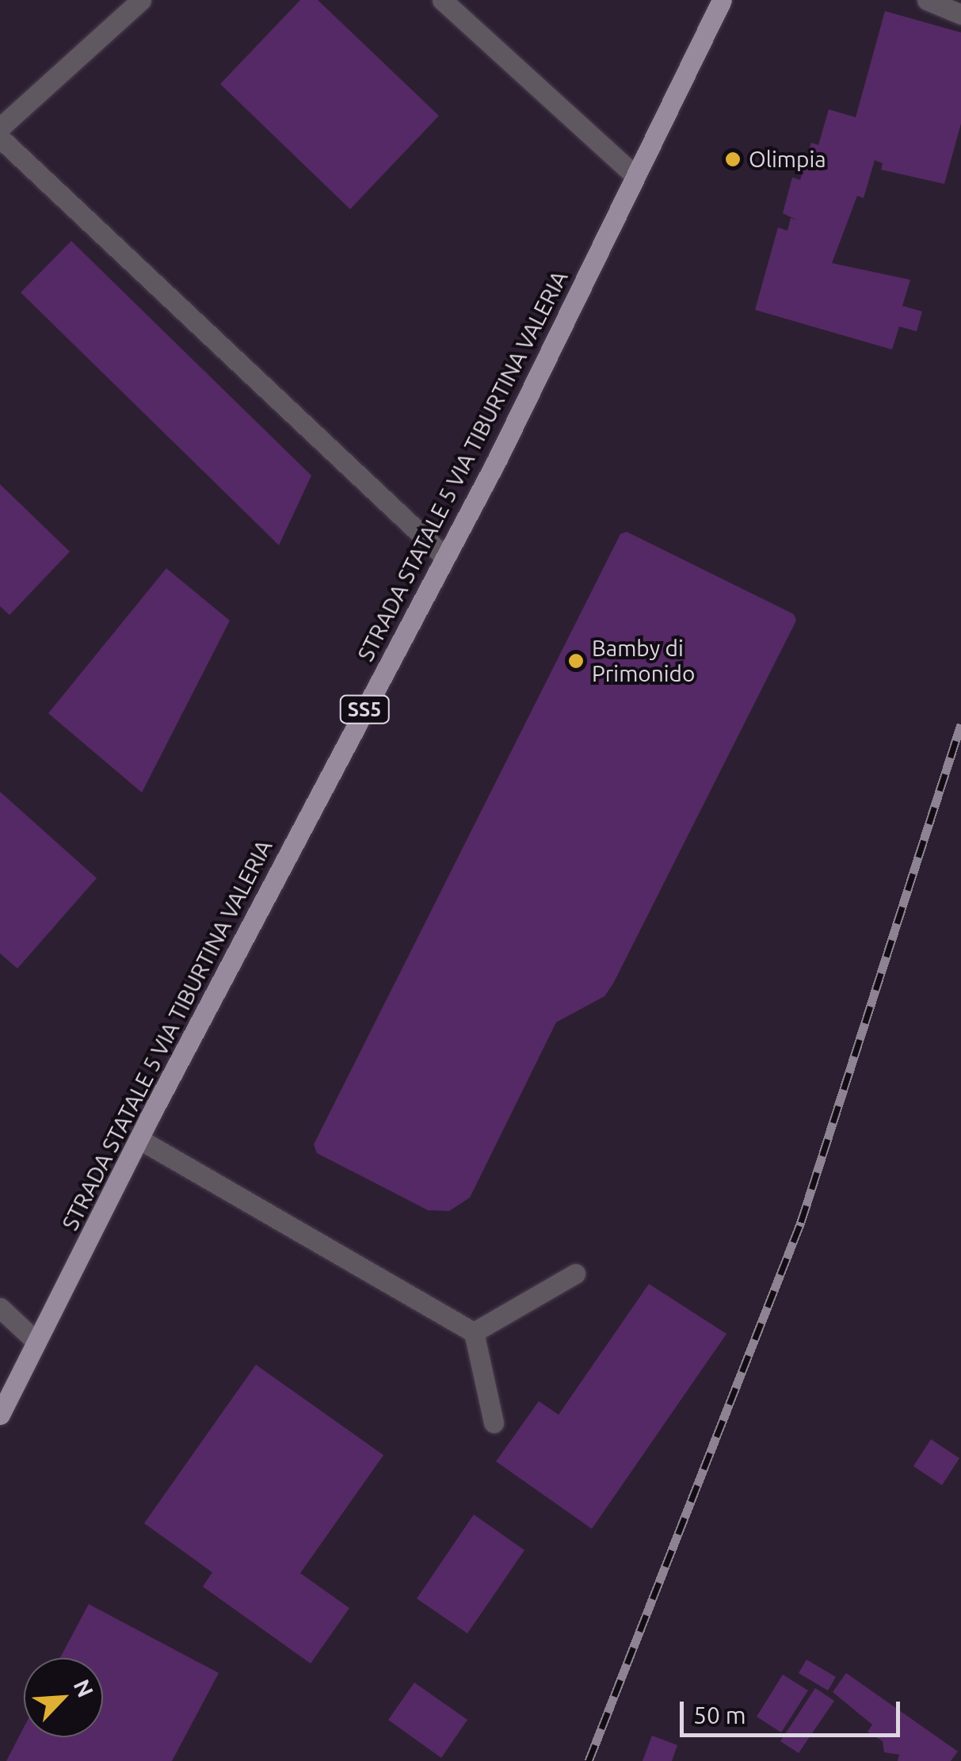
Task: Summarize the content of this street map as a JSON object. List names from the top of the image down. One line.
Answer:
{"streets":{"main road":["STRADA STATALE 5 VIA TIBURTINA VALERIA","SS5"]},"places":["Olimpia","Bamby di Primonido"],"scale_bar":"50 m","north":"top right"}
